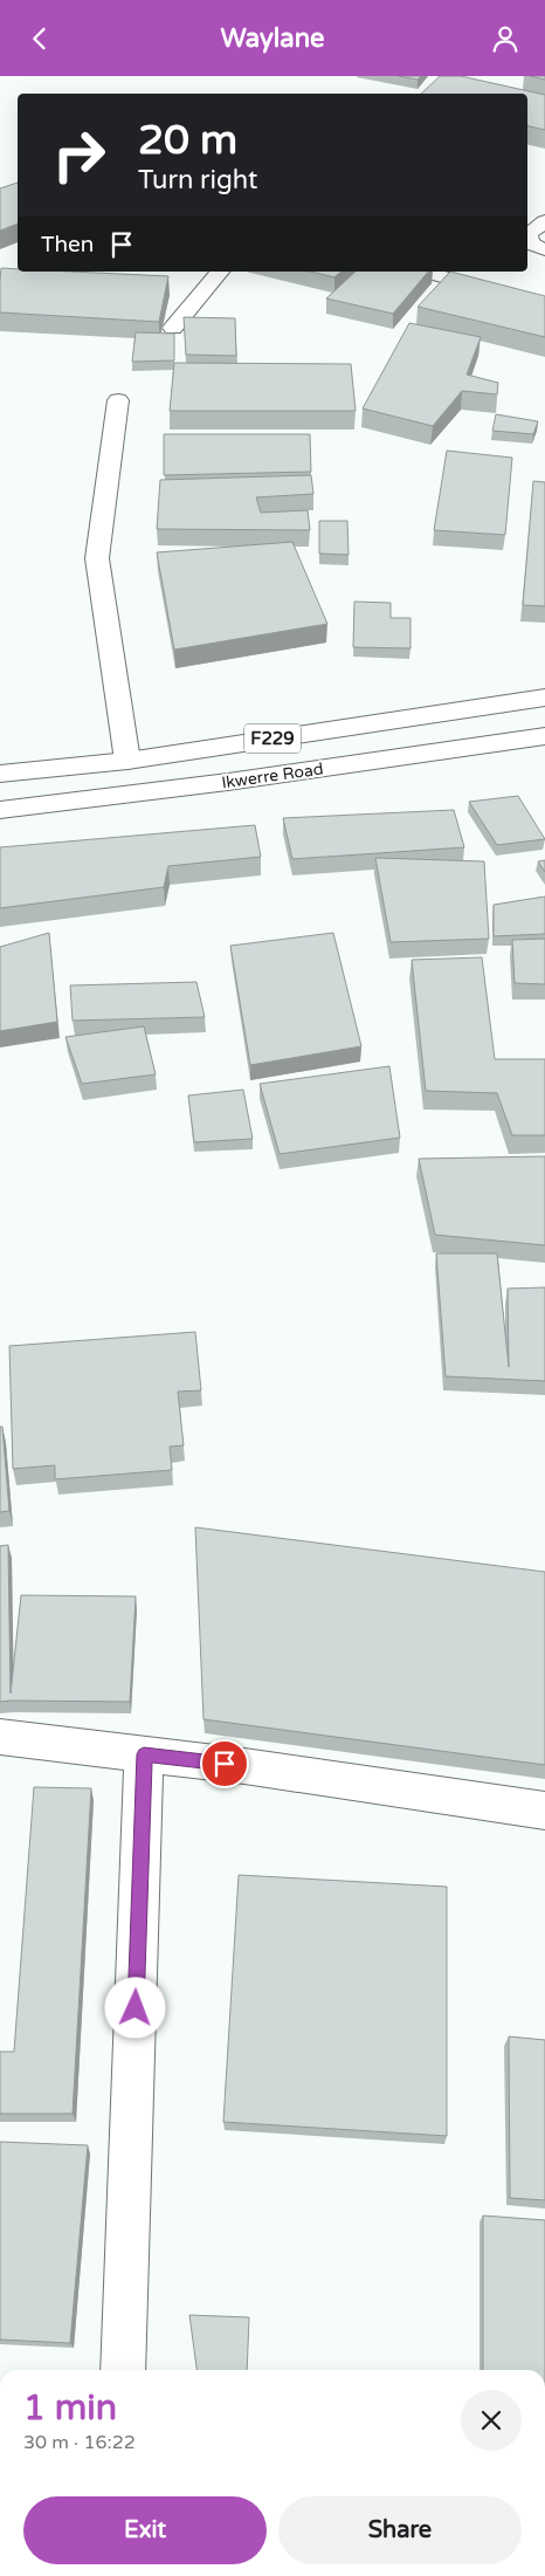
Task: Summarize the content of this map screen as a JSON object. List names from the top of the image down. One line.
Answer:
{"streets":{"street":["F229","Ikwerre Road"]},"page":{"header":"Waylane","turn":["20 m","Turn right"],"then":"Then","heading":["1 min","30 m · 16:22"],"buttons":["Exit","Share"]}}
